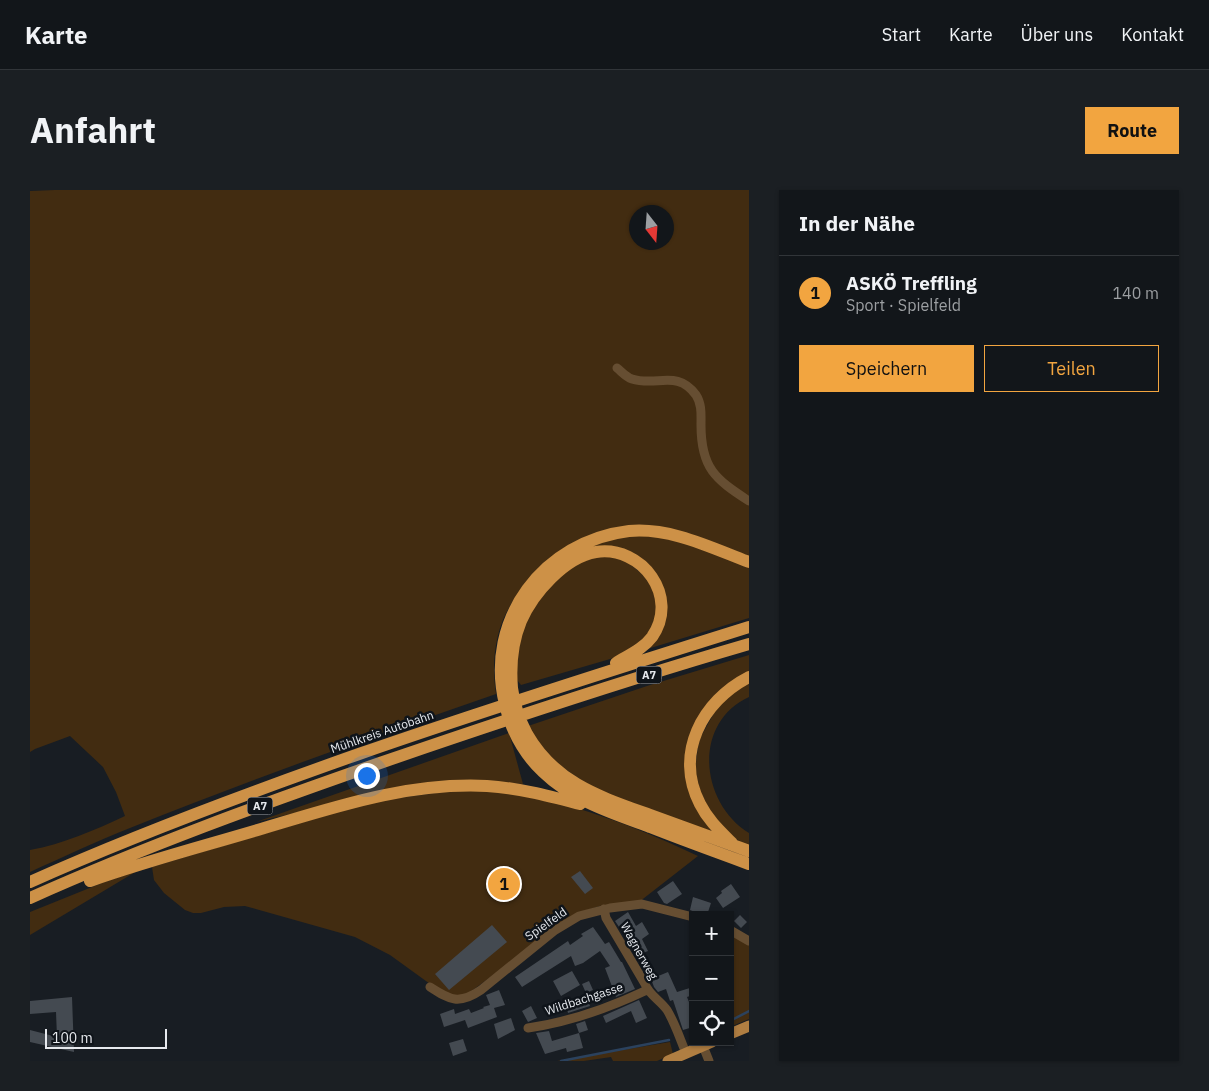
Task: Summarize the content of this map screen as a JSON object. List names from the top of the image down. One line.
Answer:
{"streets":{"highway":["A7","Mühlkreis Autobahn"],"street":["Spielfeld","Wagnerweg","Wildbachgasse"]},"crossings":[["Spielfeld","Wagnerweg"],["Wagnerweg","Wildbachgasse"]],"scale_bar":"100 m","north":"bottom","page":{"header":"Karte","nav":["Start","Karte","Über uns","Kontakt"],"title":"Anfahrt","buttons":["Route",["Speichern","Teilen"]],"heading":"In der Nähe","list":[{"mark":"1","name":"ASKÖ Treffling","note":"Sport · Spielfeld","value":"140 m"}],"pins":"1","map_buttons":["+","−"],"scale":"100 m"}}
